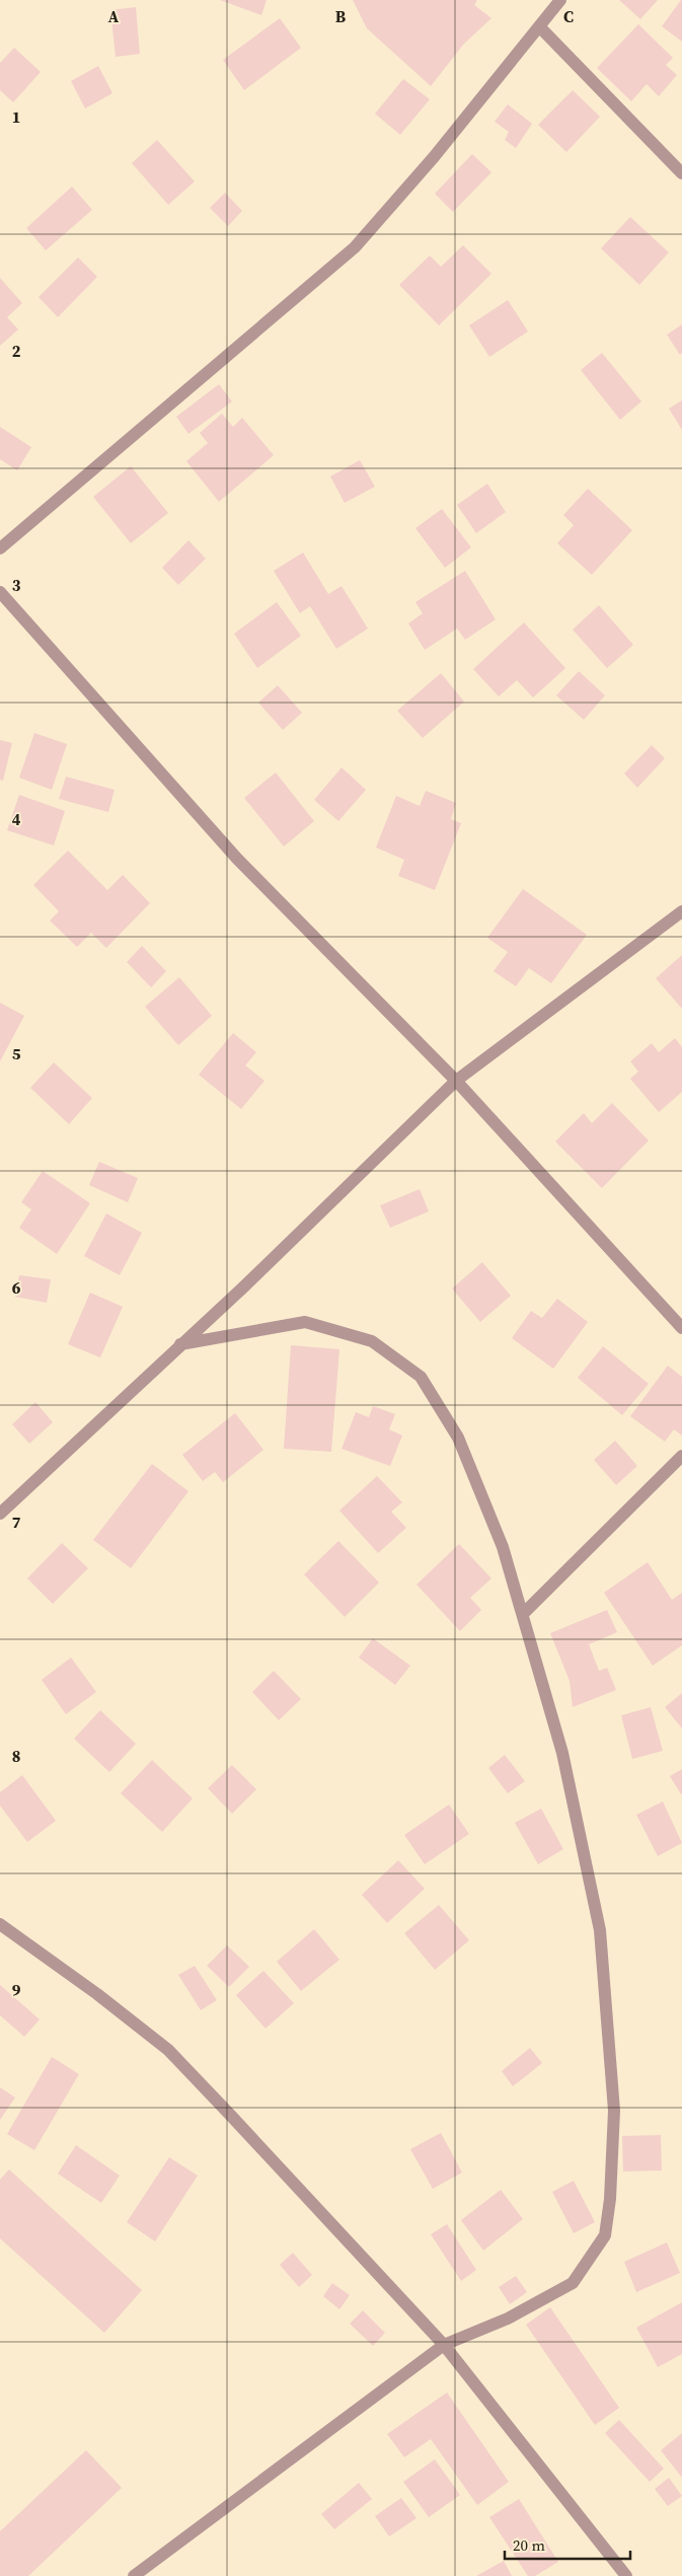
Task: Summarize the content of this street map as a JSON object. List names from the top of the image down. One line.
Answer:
{"scale_bar":"20 m","grid":{"columns":["A","B","C"],"rows":["1","2","3","4","5","6","7","8","9"]}}
